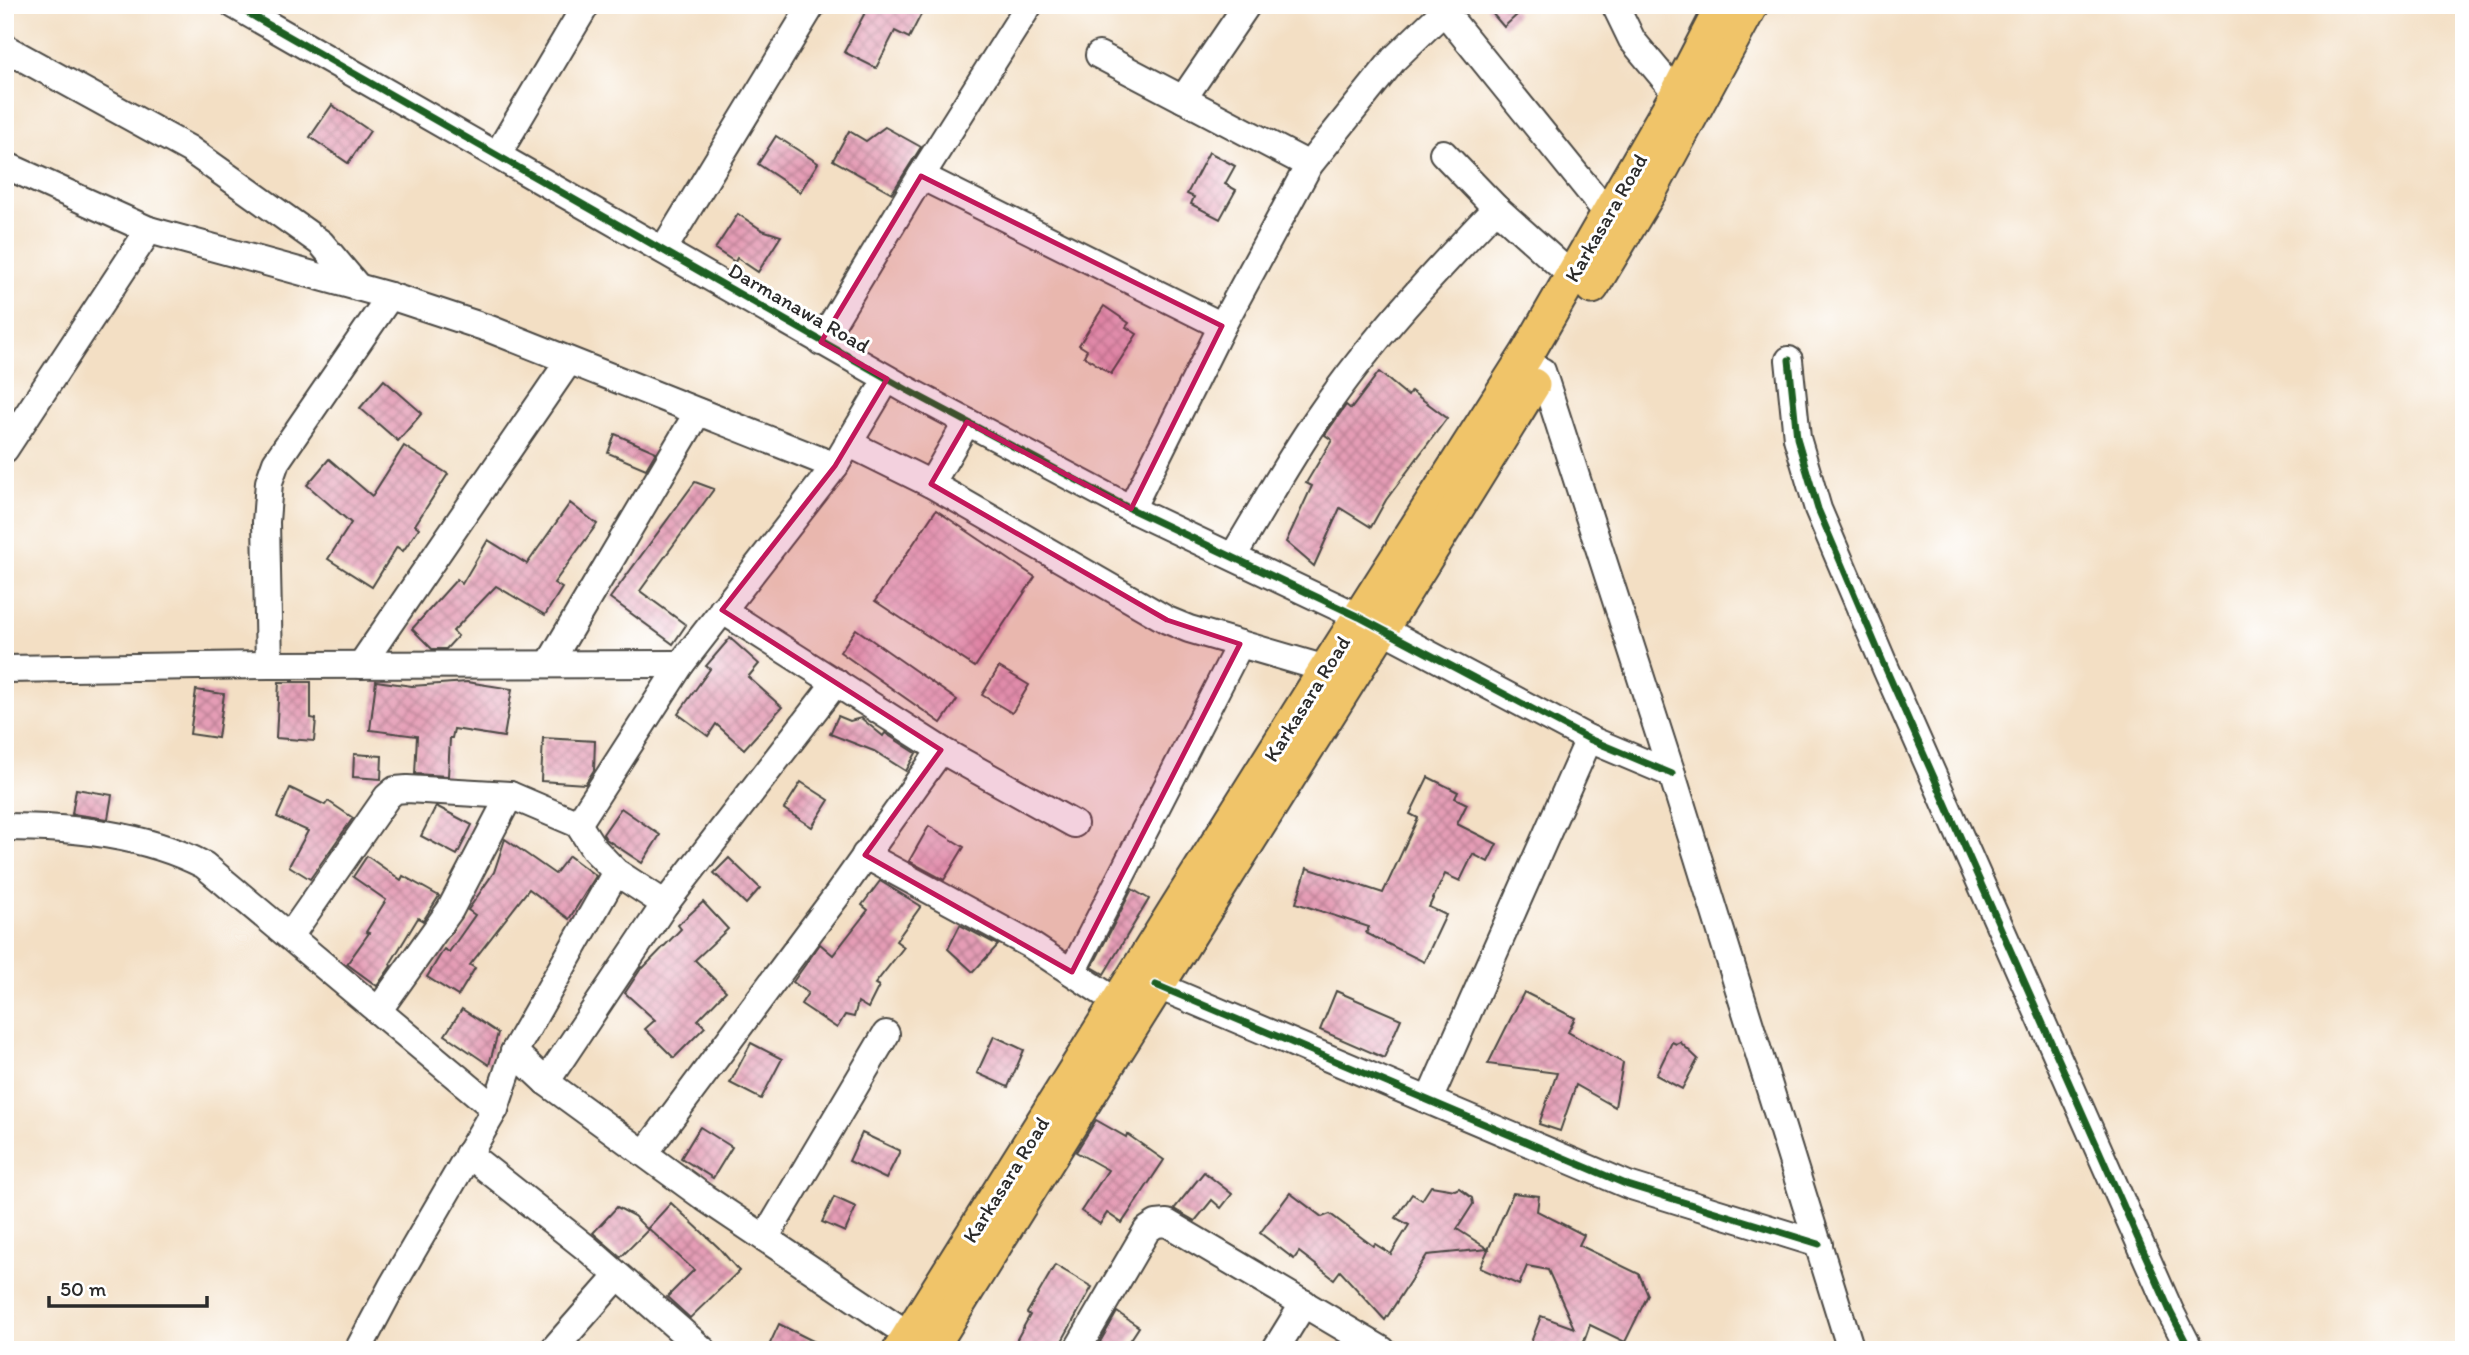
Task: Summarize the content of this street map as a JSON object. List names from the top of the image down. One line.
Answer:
{"streets":{"main road":["Karkasara Road"],"street":["Darmanawa Road"]},"crossings":[["Karkasara Road","Darmanawa Road"]],"scale_bar":"50 m"}
